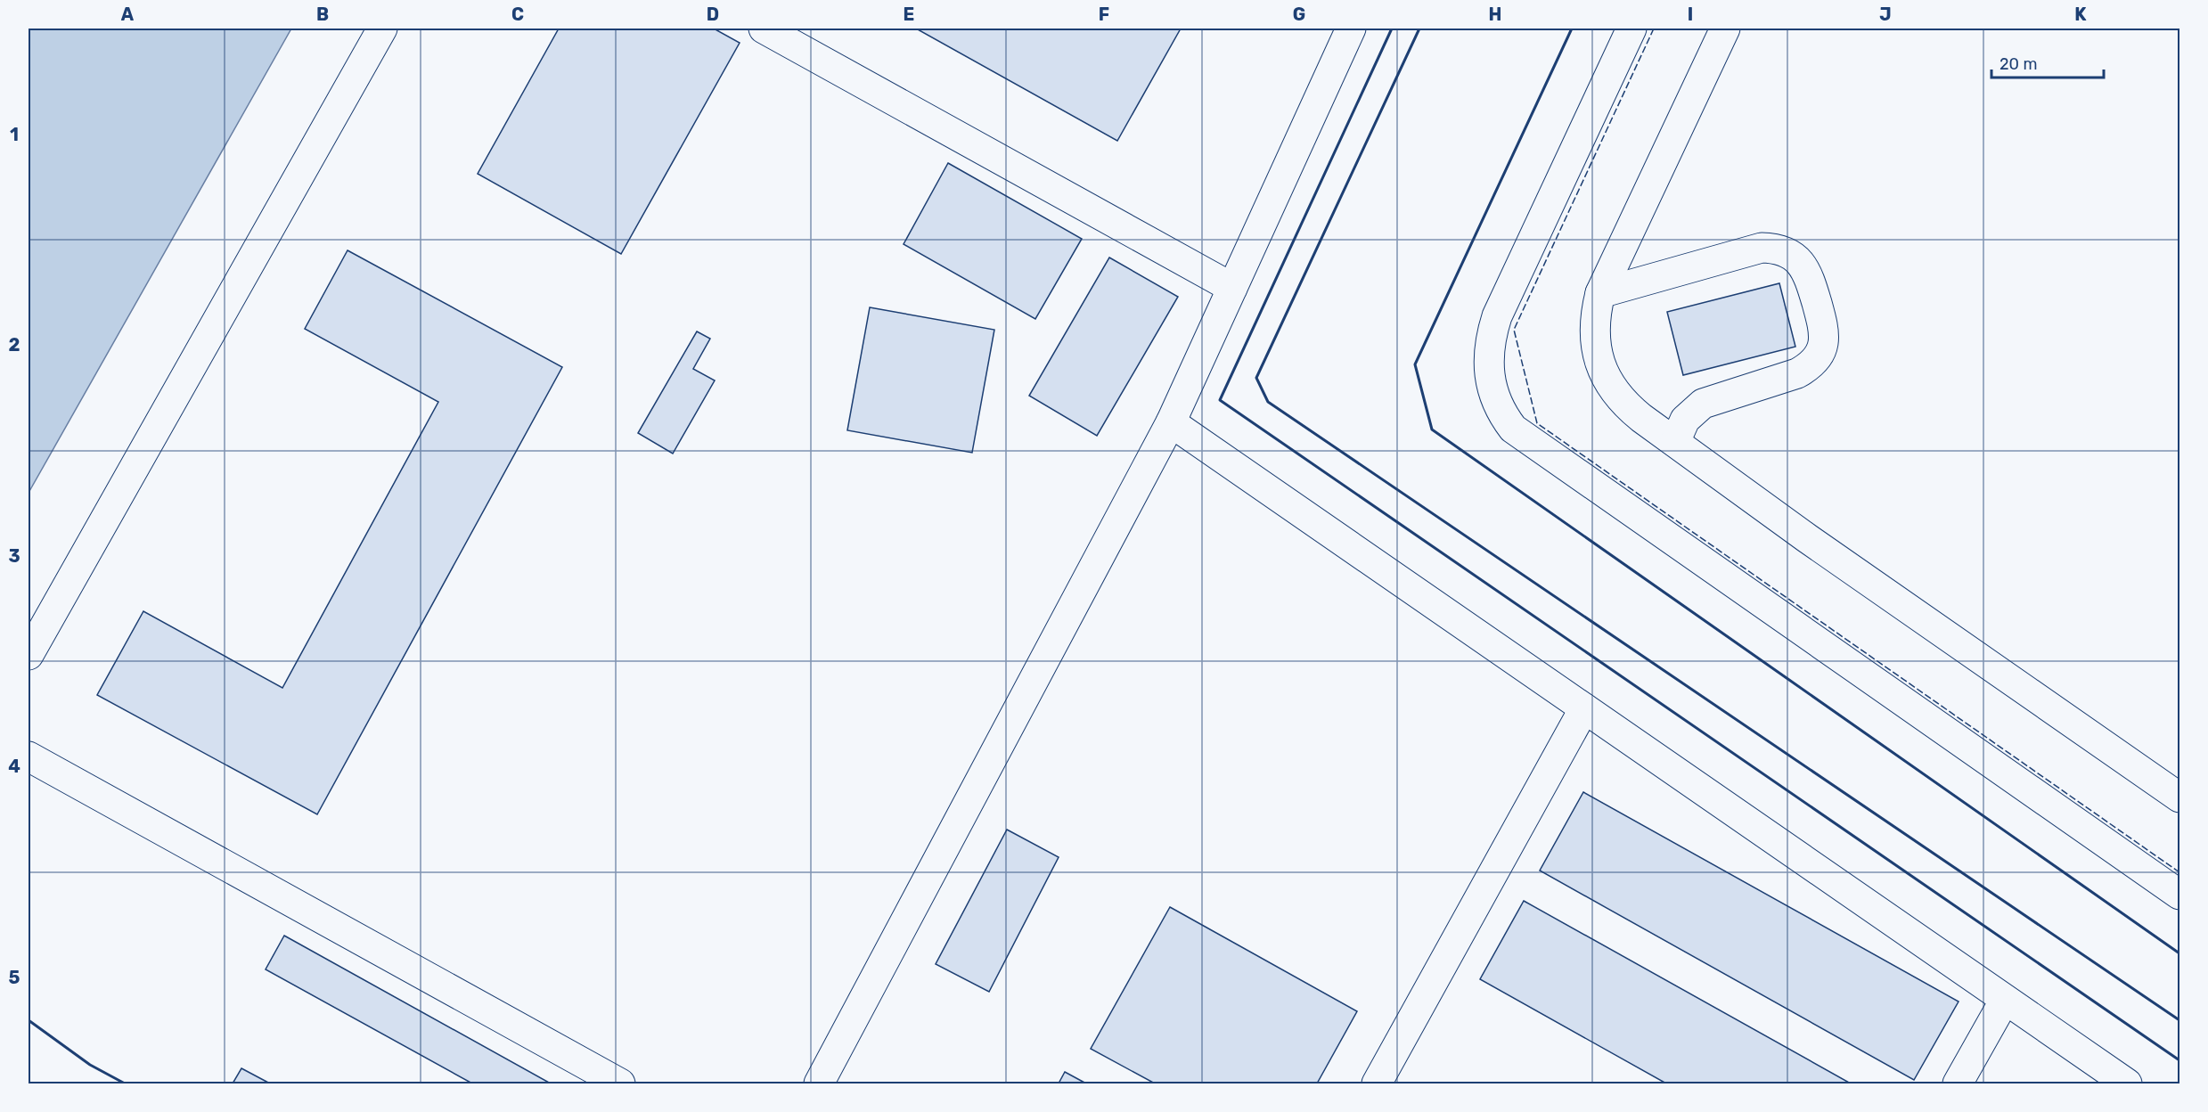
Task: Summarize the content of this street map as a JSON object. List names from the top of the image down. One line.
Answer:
{"scale_bar":"20 m","grid":{"columns":["A","B","C","D","E","F","G","H","I","J","K"],"rows":["1","2","3","4","5"]}}
